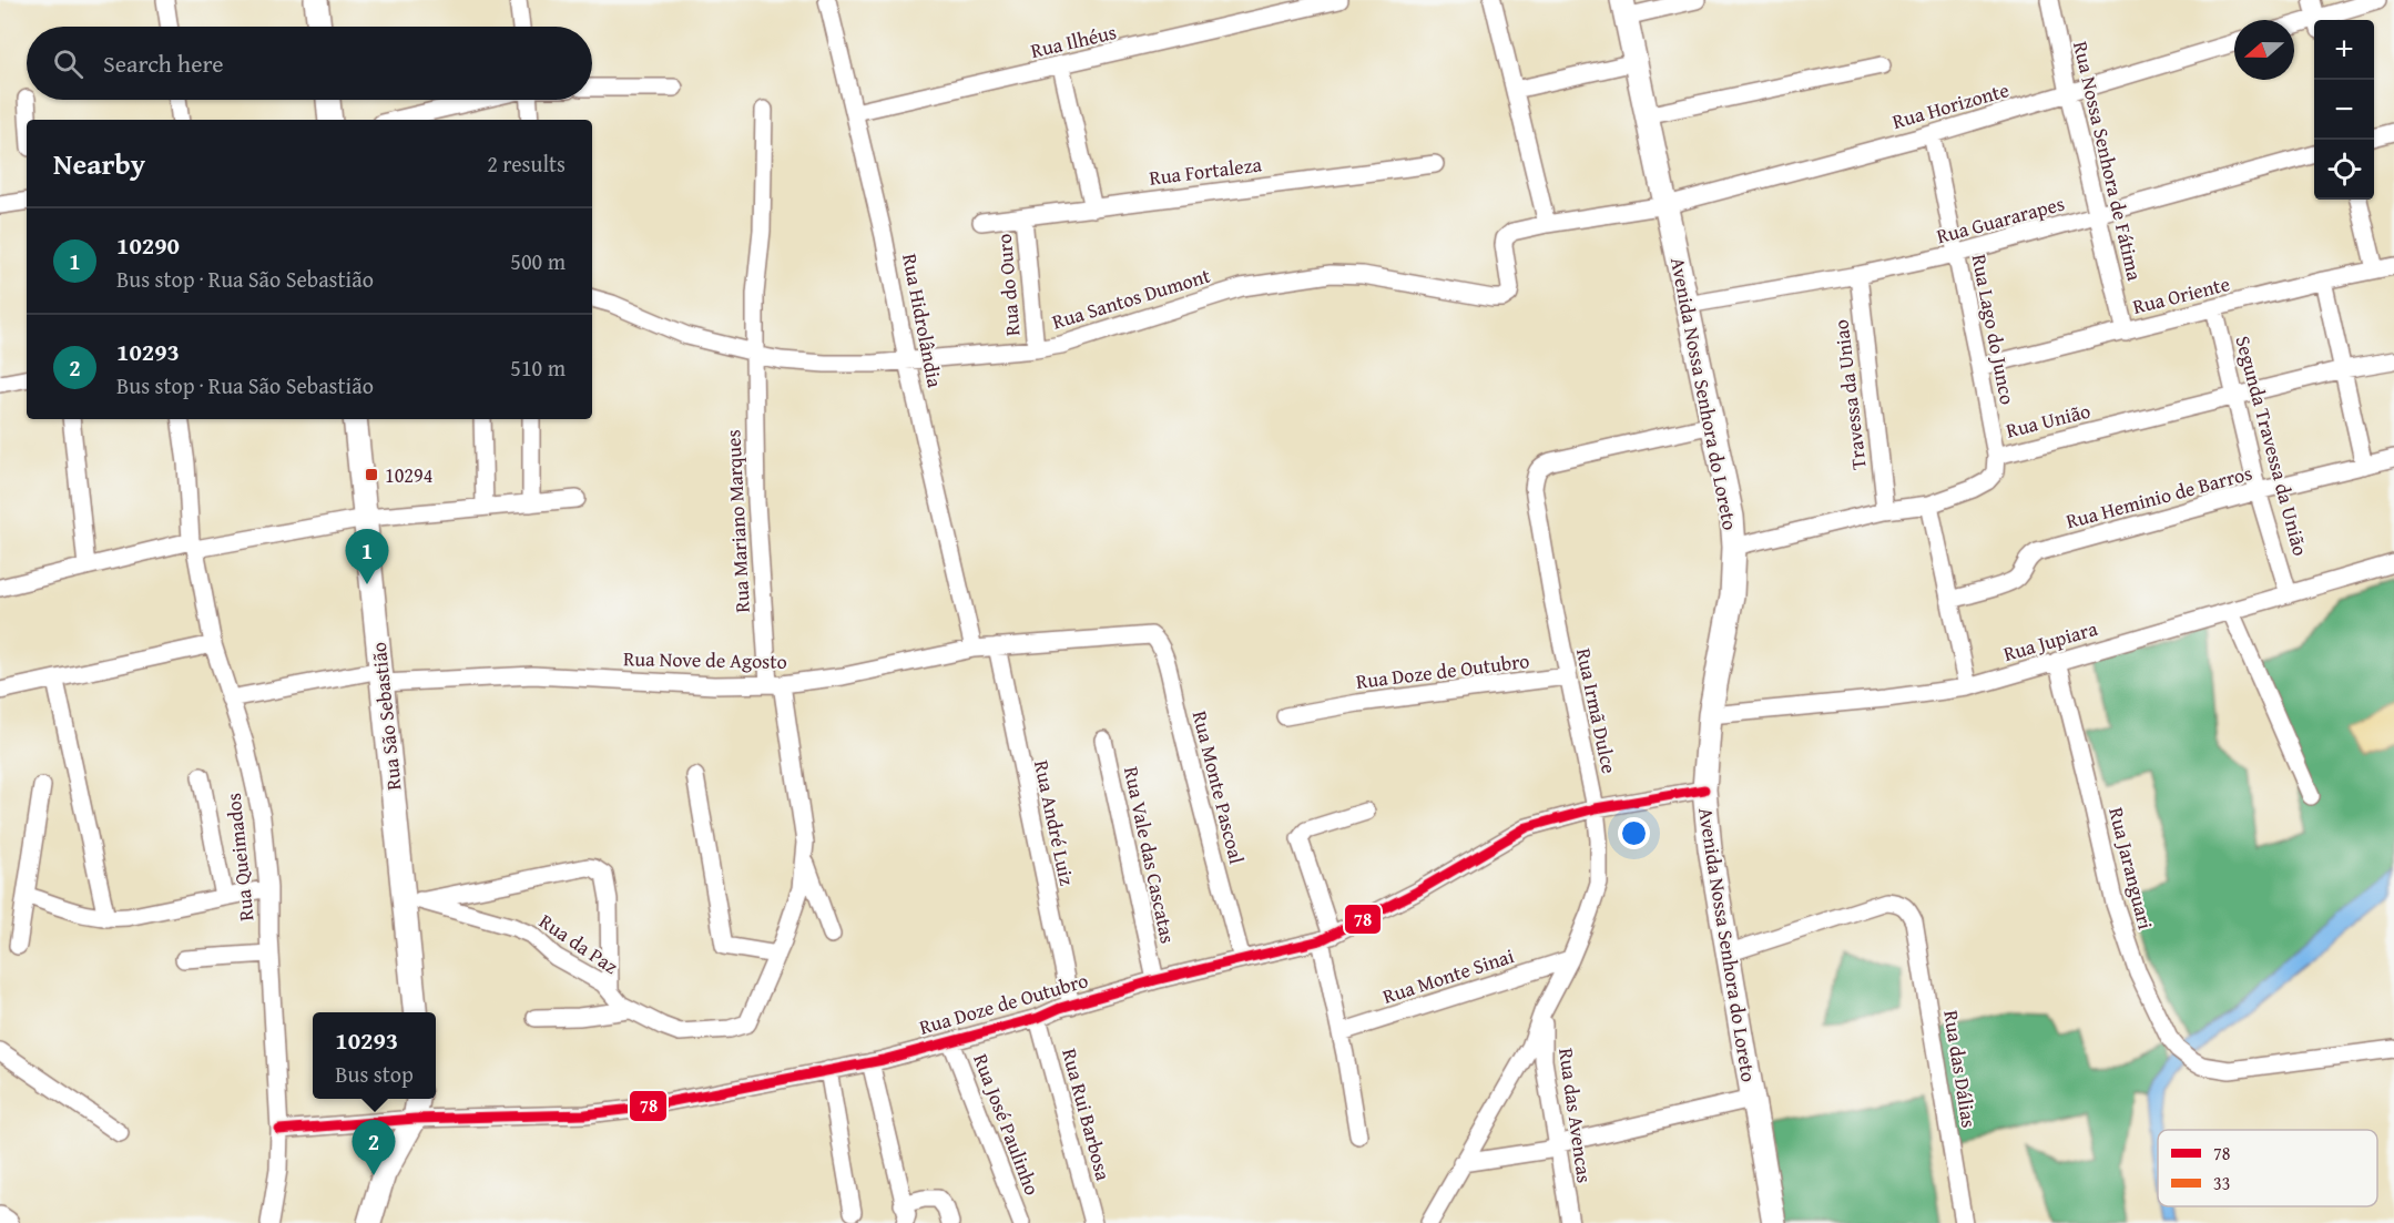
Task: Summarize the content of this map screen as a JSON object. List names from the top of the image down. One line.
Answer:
{"streets":{"street":["Rua Ilhéus","Rua Horizonte","Rua Nossa Senhora de Fátima","Rua Fortaleza","Rua Guararapes","Rua do Ouro","Rua Oriente","Rua Santos Dumont","Rua Hidrolândia","Rua Lago do Junco","Avenida Nossa Senhora do Loreto","Travessa da Uniao","Rua União","Segunda Travessa da União","Rua Heminio de Barros","Rua Mariano Marques","Rua Jupiara","Rua Nove de Agosto","Rua Doze de Outubro","Rua Irmã Dulce","Rua São Sebastião","Rua Monte Pascoal","Rua André Luiz","Rua Vale das Cascatas","Rua Queimados","Rua Jaranguari","Rua da Paz","Rua Monte Sinai","Rua das Dálias","Rua Rui Barbosa","Rua das Avencas","Rua José Paulinho"]},"crossings":[["Rua Ilhéus","Rua Hidrolândia"],["Rua Horizonte","Rua Nossa Senhora de Fátima"],["Rua Horizonte","Rua Santos Dumont"],["Rua Horizonte","Rua Lago do Junco"],["Rua Horizonte","Avenida Nossa Senhora do Loreto"],["Rua Nossa Senhora de Fátima","Rua Guararapes"],["Rua Nossa Senhora de Fátima","Rua Oriente"],["Rua Fortaleza","Rua do Ouro"],["Rua Guararapes","Rua Lago do Junco"],["Rua Guararapes","Avenida Nossa Senhora do Loreto"],["Rua Guararapes","Travessa da Uniao"],["Rua do Ouro","Rua Santos Dumont"],["Rua Oriente","Rua Lago do Junco"],["Rua Oriente","Segunda Travessa da União"],["Rua Santos Dumont","Rua Hidrolândia"],["Rua Santos Dumont","Rua Mariano Marques"],["Rua Hidrolândia","Rua Nove de Agosto"],["Rua Lago do Junco","Rua União"],["Avenida Nossa Senhora do Loreto","Rua União"],["Avenida Nossa Senhora do Loreto","Rua Jupiara"],["Avenida Nossa Senhora do Loreto","Rua Doze de Outubro"],["Avenida Nossa Senhora do Loreto","Rua Irmã Dulce"],["Avenida Nossa Senhora do Loreto","Rua das Dálias"],["Travessa da Uniao","Rua União"],["Rua União","Segunda Travessa da União"],["Segunda Travessa da União","Rua Heminio de Barros"],["Segunda Travessa da União","Rua Jupiara"],["Rua Mariano Marques","Rua Nove de Agosto"],["Rua Mariano Marques","Rua da Paz"],["Rua Jupiara","Rua Jaranguari"],["Rua Nove de Agosto","Rua São Sebastião"],["Rua Nove de Agosto","Rua Monte Pascoal"],["Rua Nove de Agosto","Rua André Luiz"],["Rua Nove de Agosto","Rua Queimados"],["Rua Doze de Outubro","Rua Irmã Dulce"],["Rua Doze de Outubro","Rua Monte Pascoal"],["Rua Doze de Outubro","Rua André Luiz"],["Rua Doze de Outubro","Rua Vale das Cascatas"],["Rua Doze de Outubro","Rua Queimados"],["Rua Doze de Outubro","Rua Rui Barbosa"],["Rua Doze de Outubro","Rua José Paulinho"],["Rua Irmã Dulce","Rua Monte Sinai"],["Rua Irmã Dulce","Rua das Avencas"],["Rua São Sebastião","Rua da Paz"]],"places":{"transit":["10294"]},"lines":["transit line 78"],"legend":["78","33"],"north":"left","page":{"map_buttons":["+","−"],"search":"Search here","heading":["Nearby","2 results"],"list":[{"mark":"1","name":"10290","note":"Bus stop · Rua São Sebastião","value":"500 m"},{"mark":"2","name":"10293","note":"Bus stop · Rua São Sebastião","value":"510 m"}],"pins":["1","2"],"popup":["10293","Bus stop"]}}
